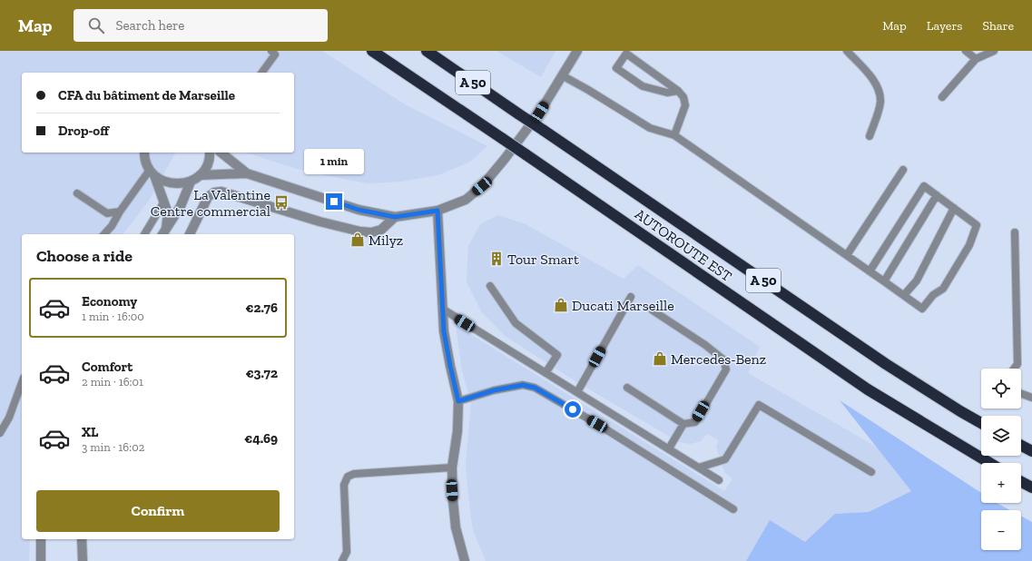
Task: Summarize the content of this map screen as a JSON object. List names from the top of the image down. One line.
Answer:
{"streets":{"highway":["A 50","AUTOROUTE EST"]},"places":{"bus stop":["La Valentine Centre commercial"],"shop":["Milyz","Ducati Marseille","Mercedes-Benz"],"building":["Tour Smart"]},"page":{"header":"Map","search":"Search here","nav":["Map","Layers","Share"],"banner":["CFA du bâtiment de Marseille","Drop-off"],"bubble":"1 min","heading":"Choose a ride","list":[{"name":"Economy","note":"1 min · 16:00","value":"€2.76"},{"name":"Comfort","note":"2 min · 16:01","value":"€3.72"},{"name":"XL","note":"3 min · 16:02","value":"€4.69"}],"map_buttons":["+","−"],"buttons":"Confirm"}}
